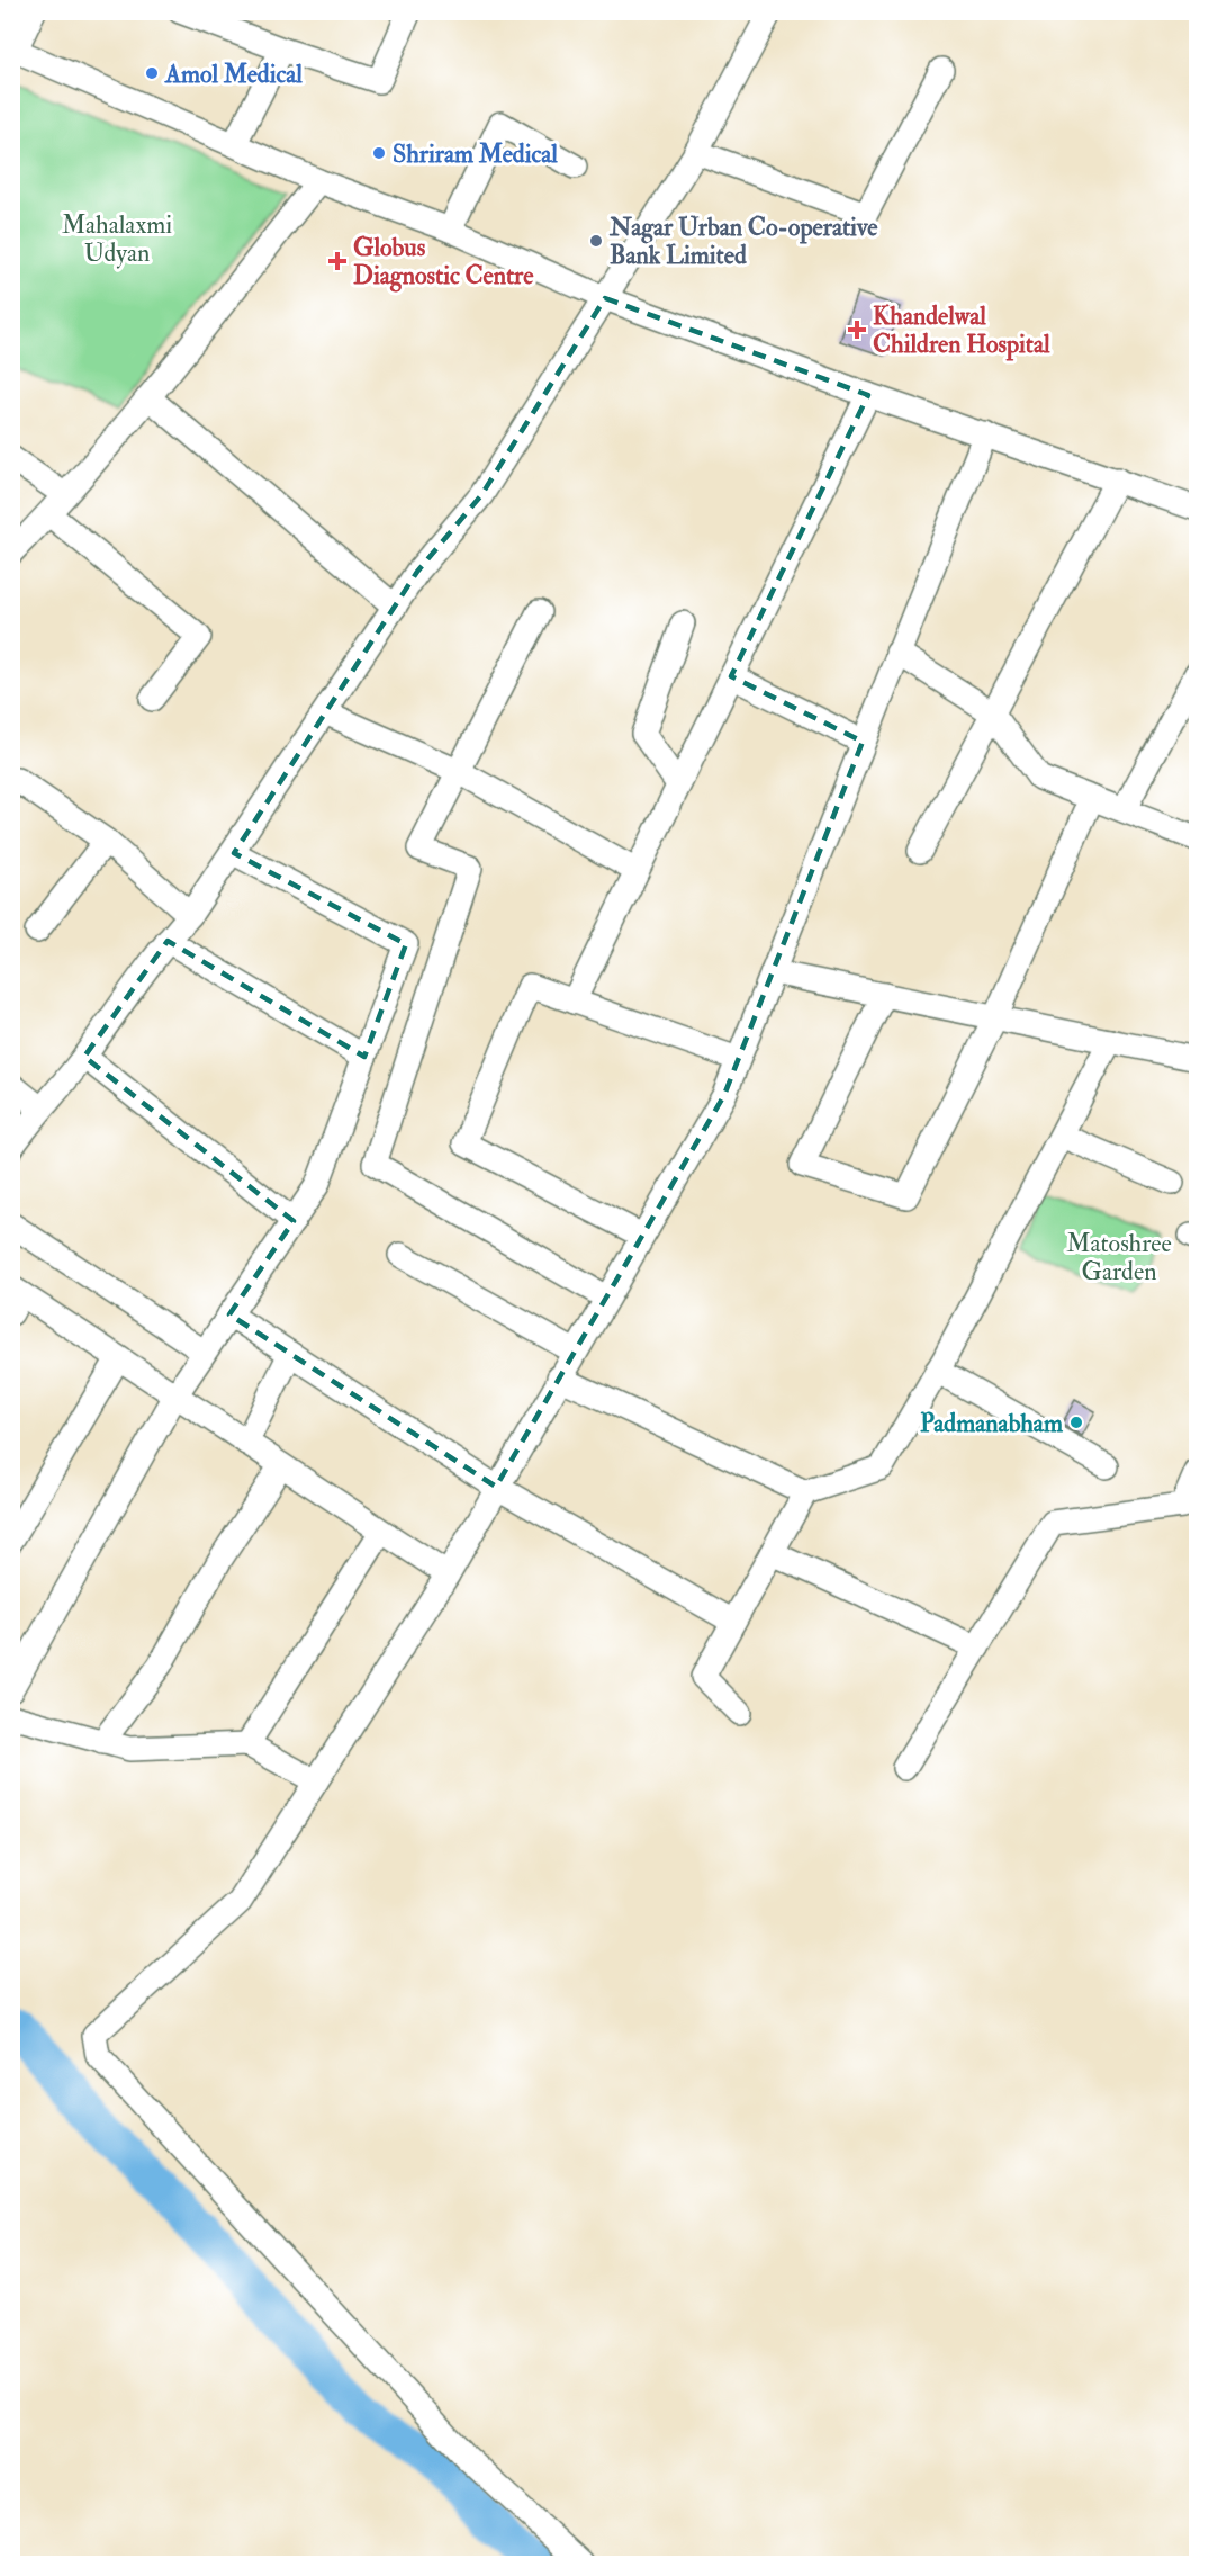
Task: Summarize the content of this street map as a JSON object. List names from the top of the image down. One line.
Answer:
{"parks":["Mahalaxmi Udyan","Matoshree Garden"],"places":{"other":["Amol Medical","Shriram Medical","Nagar Urban Co-operative Bank Limited","Padmanabham"],"health":["Globus Diagnostic Centre","Khandelwal Children Hospital"]}}
